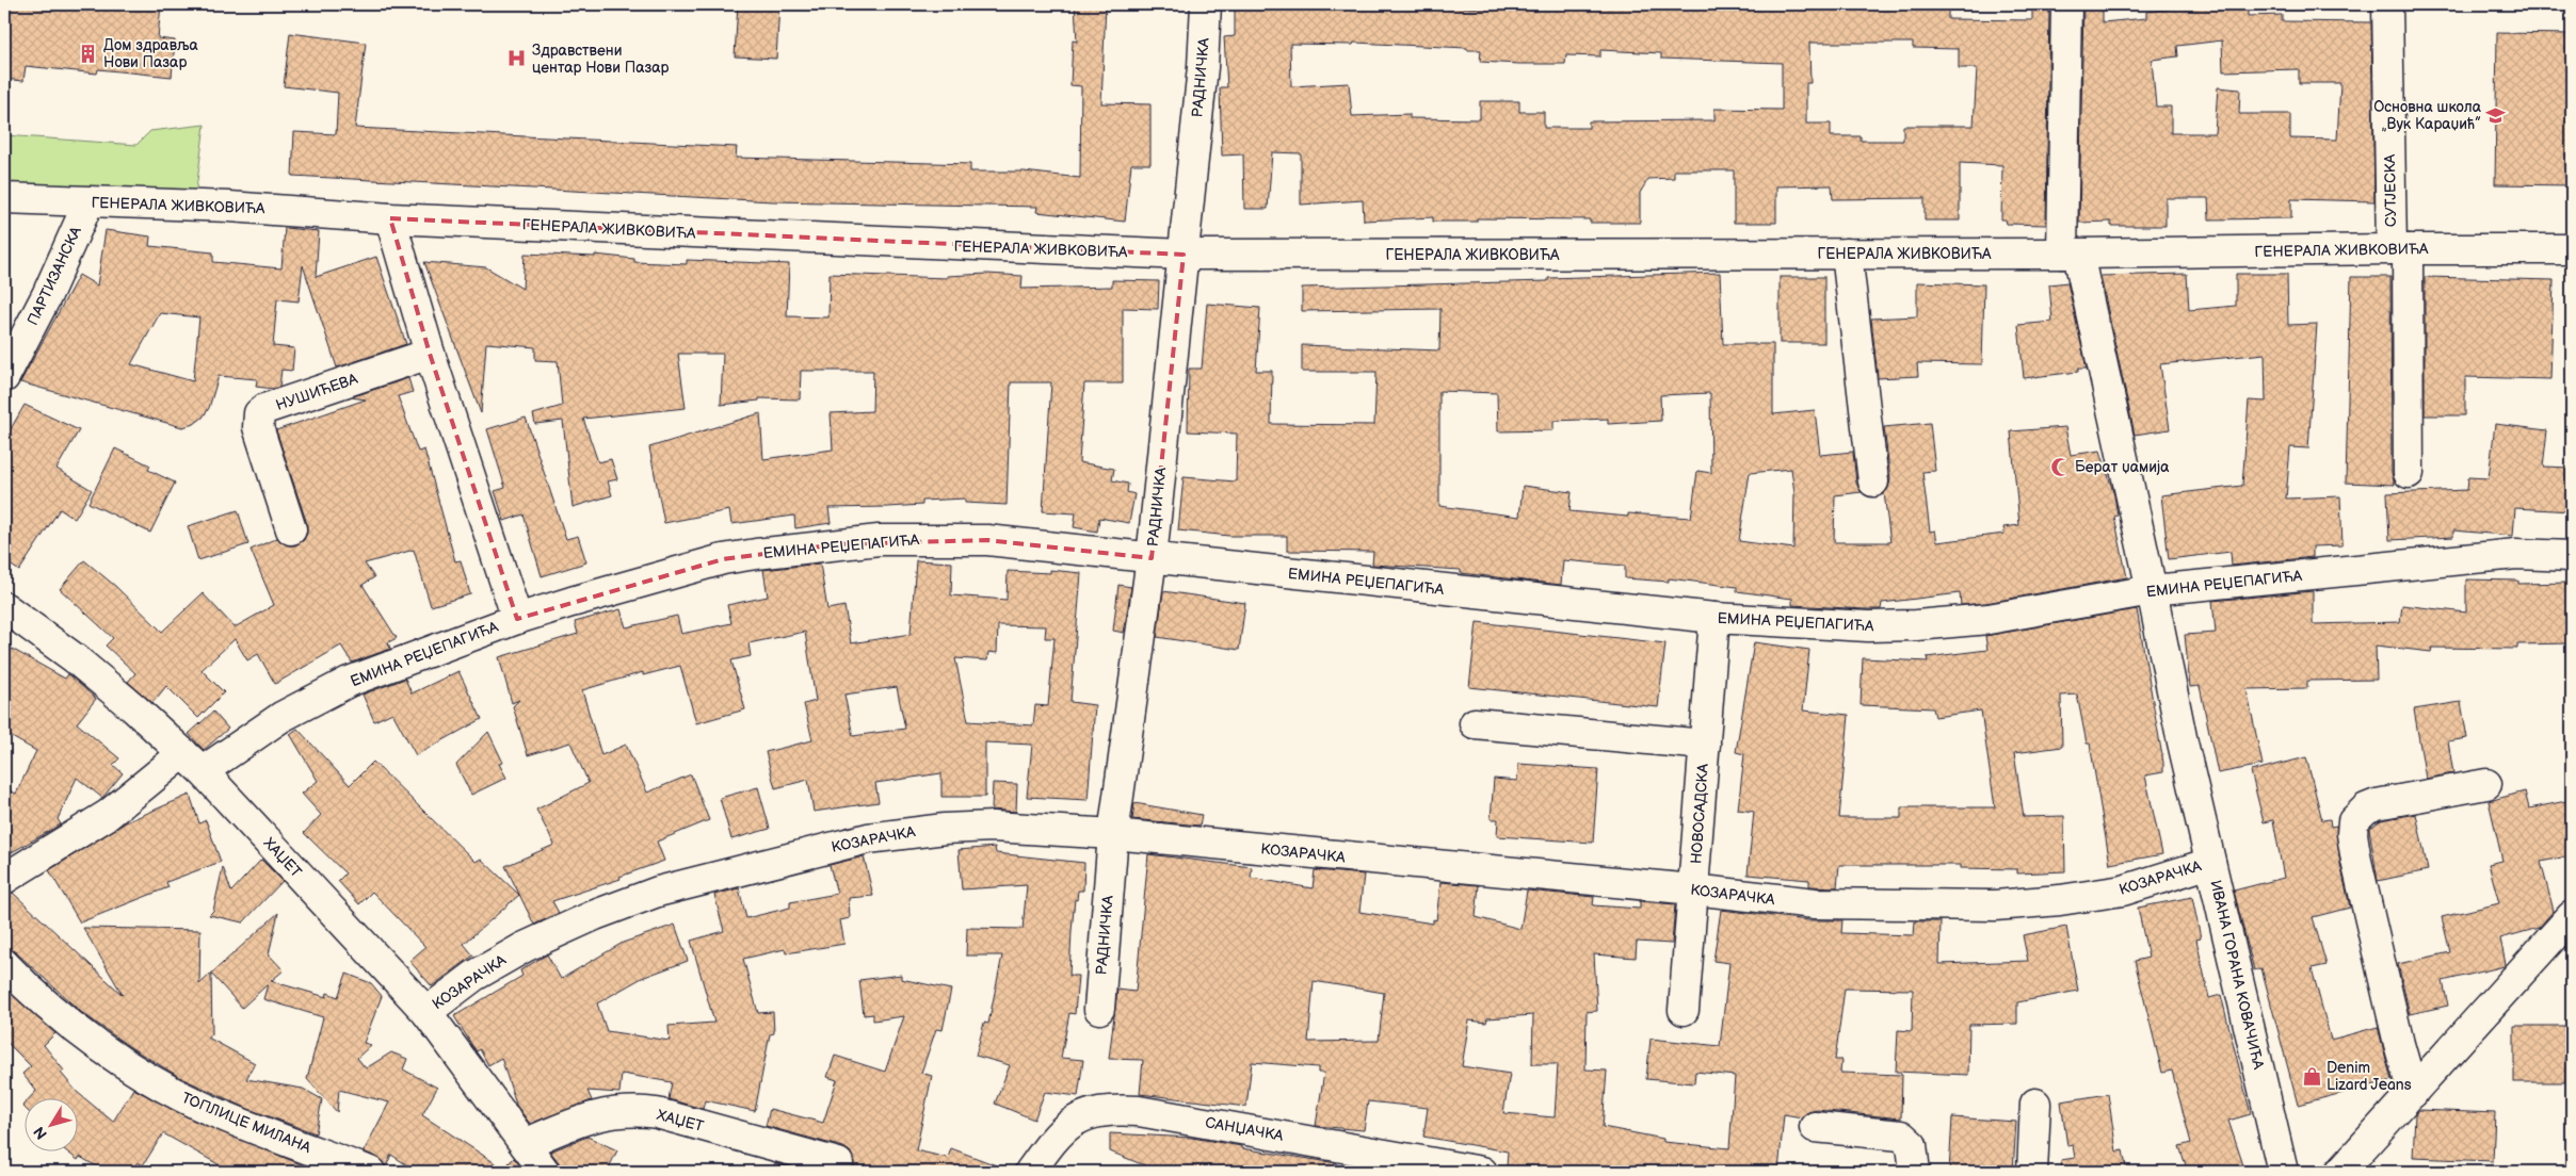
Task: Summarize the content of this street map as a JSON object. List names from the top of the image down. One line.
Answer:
{"streets":{"street":["РАДНИЧКА","СУТЈЕСКА","ГЕНЕРАЛА ЖИВКОВИЋА","ПАРТИЗАНСКА","НУШИЋЕВА","ЕМИНА РЕЏЕПАГИЋА","НОВОСАДСКА","КОЗАРАЧКА","ХАЏЕТ","ИВАНА ГОРАНА КОВАЧИЋА","ТОПЛИЦЕ МИЛАНА","САНЏАЧКА"]},"crossings":[["РАДНИЧКА","ГЕНЕРАЛА ЖИВКОВИЋА"],["РАДНИЧКА","ЕМИНА РЕЏЕПАГИЋА"],["РАДНИЧКА","КОЗАРАЧКА"],["СУТЈЕСКА","ГЕНЕРАЛА ЖИВКОВИЋА"],["ГЕНЕРАЛА ЖИВКОВИЋА","ПАРТИЗАНСКА"],["ЕМИНА РЕЏЕПАГИЋА","НОВОСАДСКА"],["ЕМИНА РЕЏЕПАГИЋА","ХАЏЕТ"],["ЕМИНА РЕЏЕПАГИЋА","ИВАНА ГОРАНА КОВАЧИЋА"],["НОВОСАДСКА","КОЗАРАЧКА"],["КОЗАРАЧКА","ХАЏЕТ"],["КОЗАРАЧКА","ИВАНА ГОРАНА КОВАЧИЋА"]],"places":{"building":["Дом здравља Нови Пазар"],"hospital":["Здравствени центар Нови Пазар"],"school or university":["Основна школа „Вук Караџић”"],"mosque":["Берат џамија"],"shop":["Denim Lizard Jeans"]},"north":"bottom left"}
